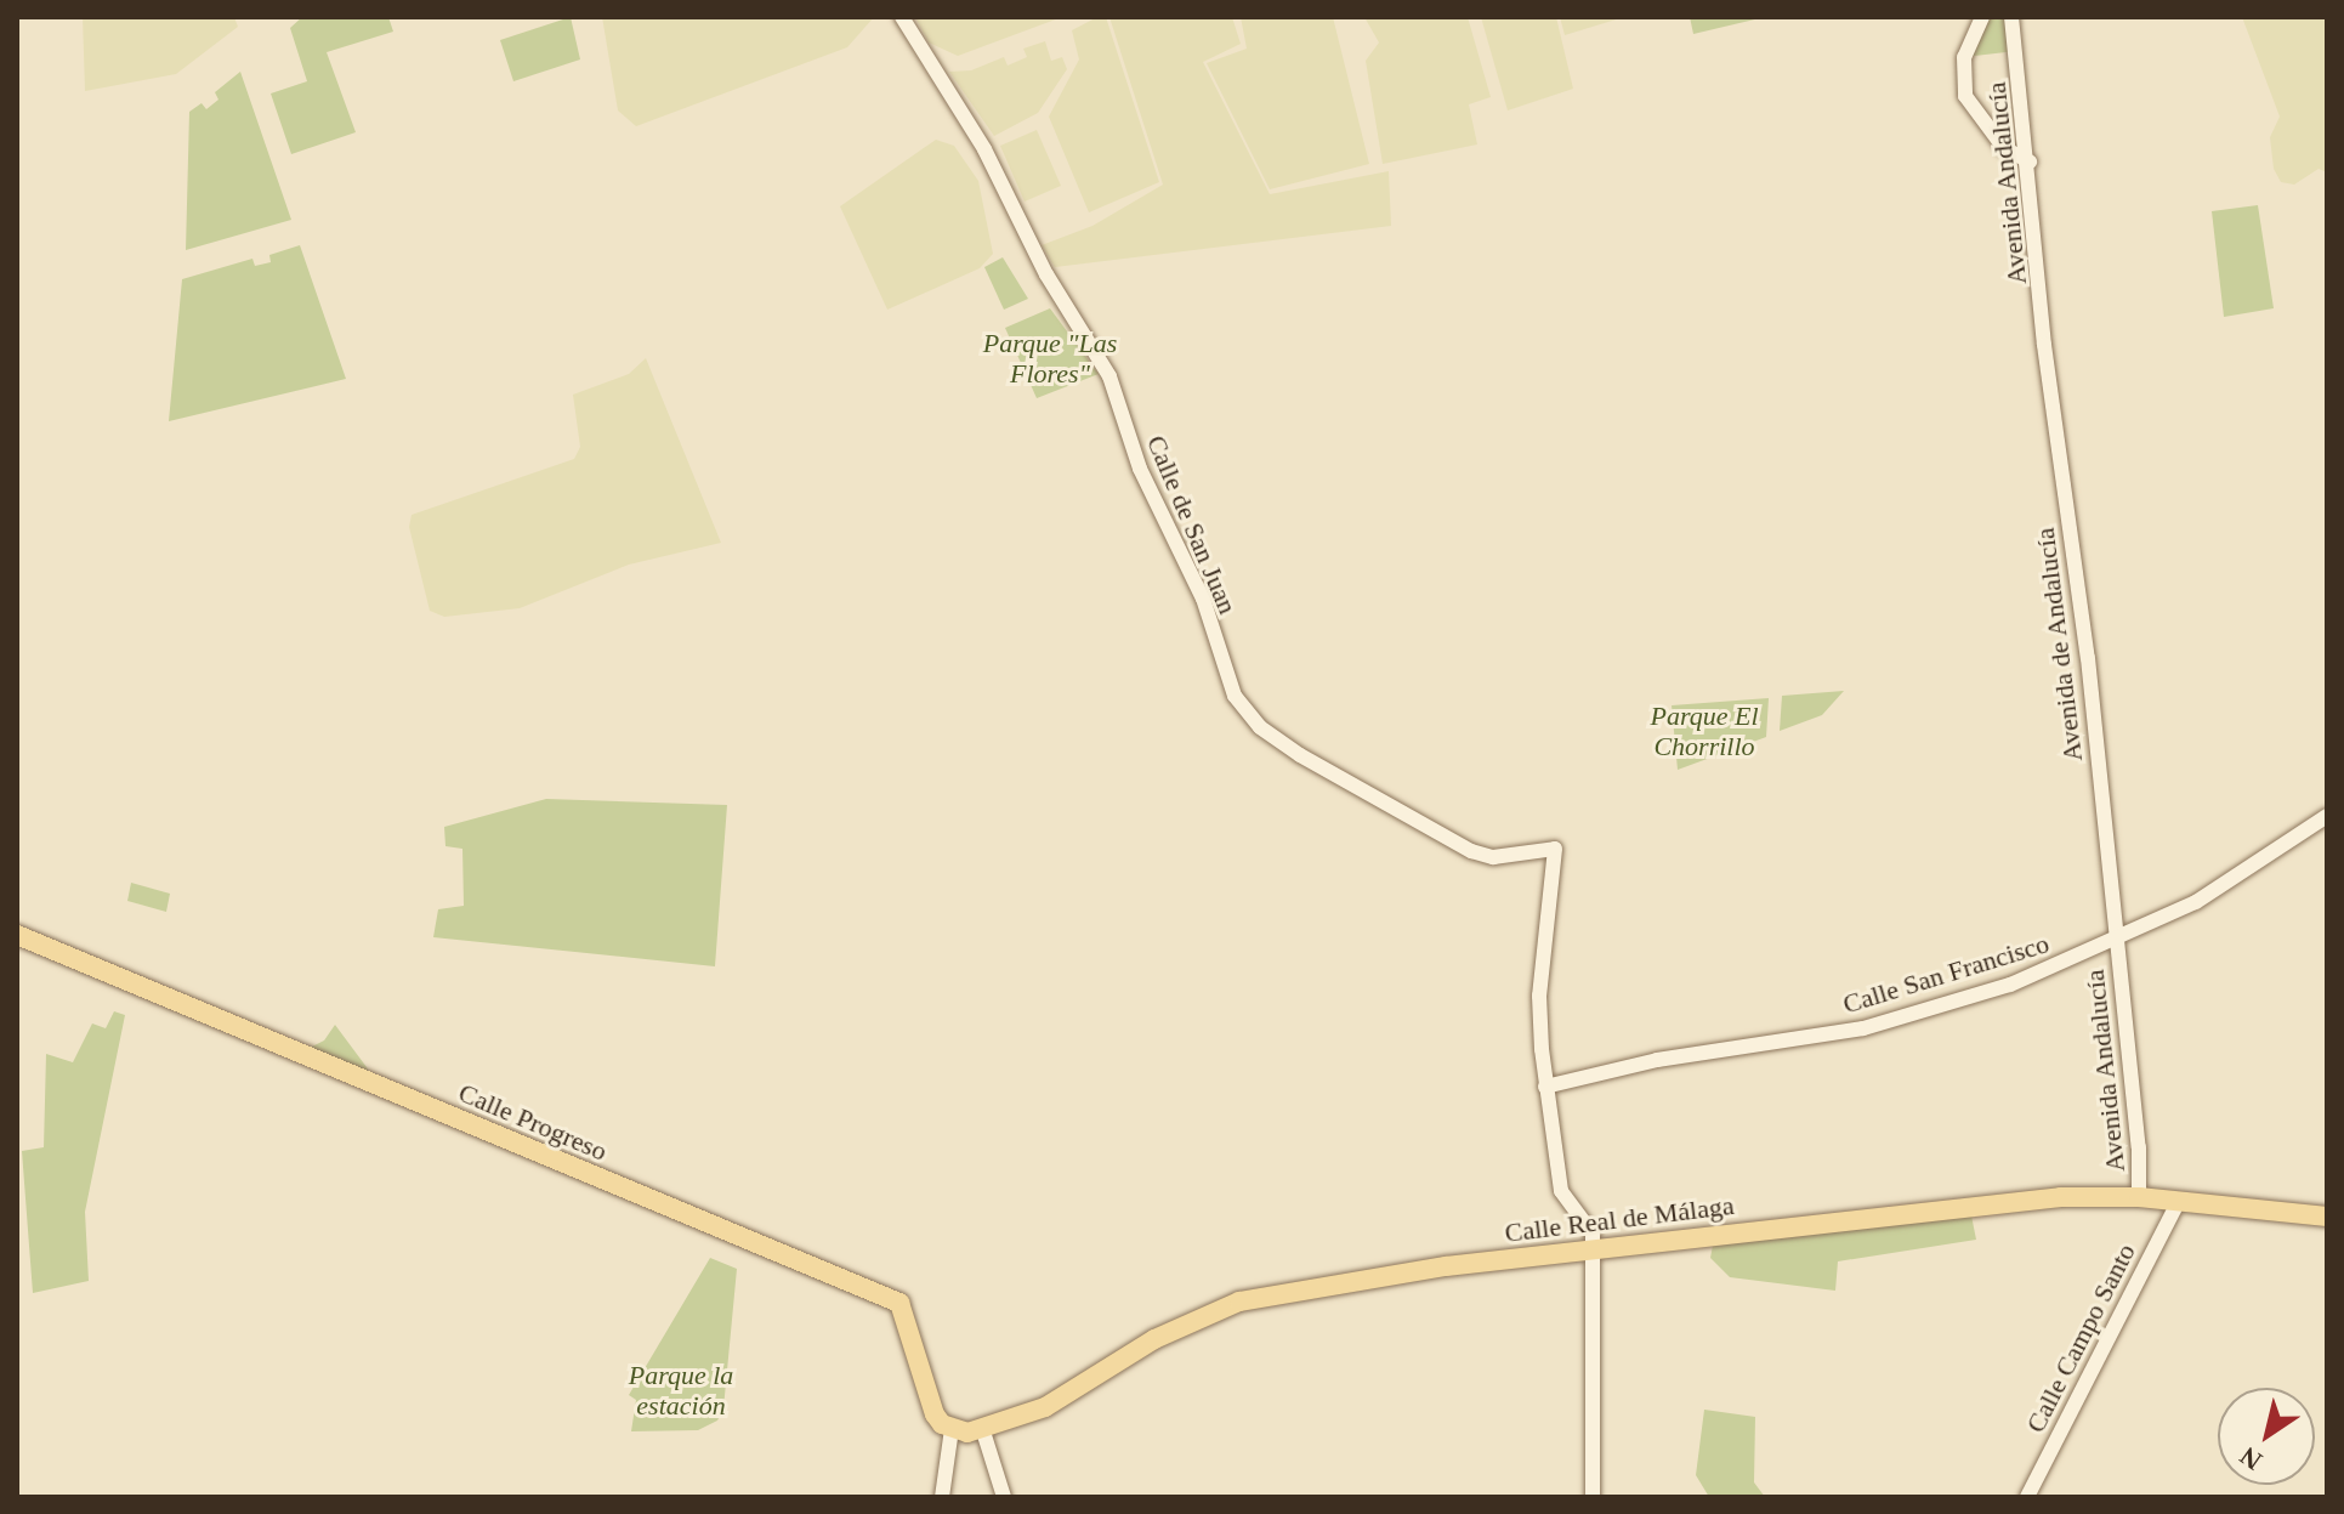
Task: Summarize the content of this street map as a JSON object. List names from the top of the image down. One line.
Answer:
{"streets":{"main road":["Calle Progreso","Calle Real de Málaga"],"street":["Avenida Andalucía","Calle de San Juan","Avenida de Andalucía","Calle San Francisco","Calle Campo Santo"]},"crossings":[["Avenida Andalucía","Avenida de Andalucía"],["Avenida Andalucía","Calle San Francisco"],["Avenida Andalucía","Calle Real de Málaga"],["Calle de San Juan","Calle San Francisco"],["Avenida de Andalucía","Calle San Francisco"],["Calle Progreso","Calle Real de Málaga"],["Calle Real de Málaga","Calle Campo Santo"]],"parks":["Parque \"Las Flores\"","Parque El Chorrillo","Parque la estación"],"north":"bottom left"}
